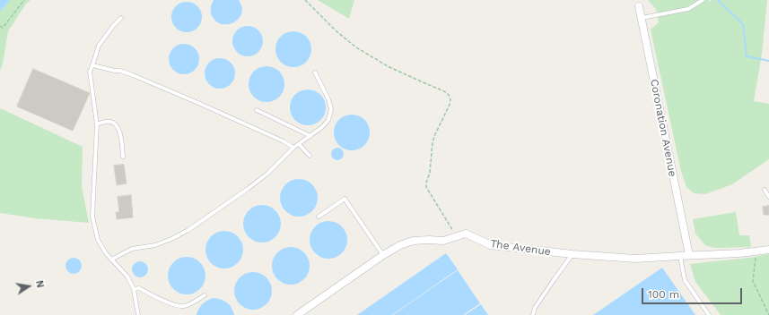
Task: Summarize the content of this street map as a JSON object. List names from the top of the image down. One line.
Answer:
{"streets":{"street":["Coronation Avenue","The Avenue"]},"crossings":[["Coronation Avenue","The Avenue"]],"scale_bar":"100 m","north":"right"}
